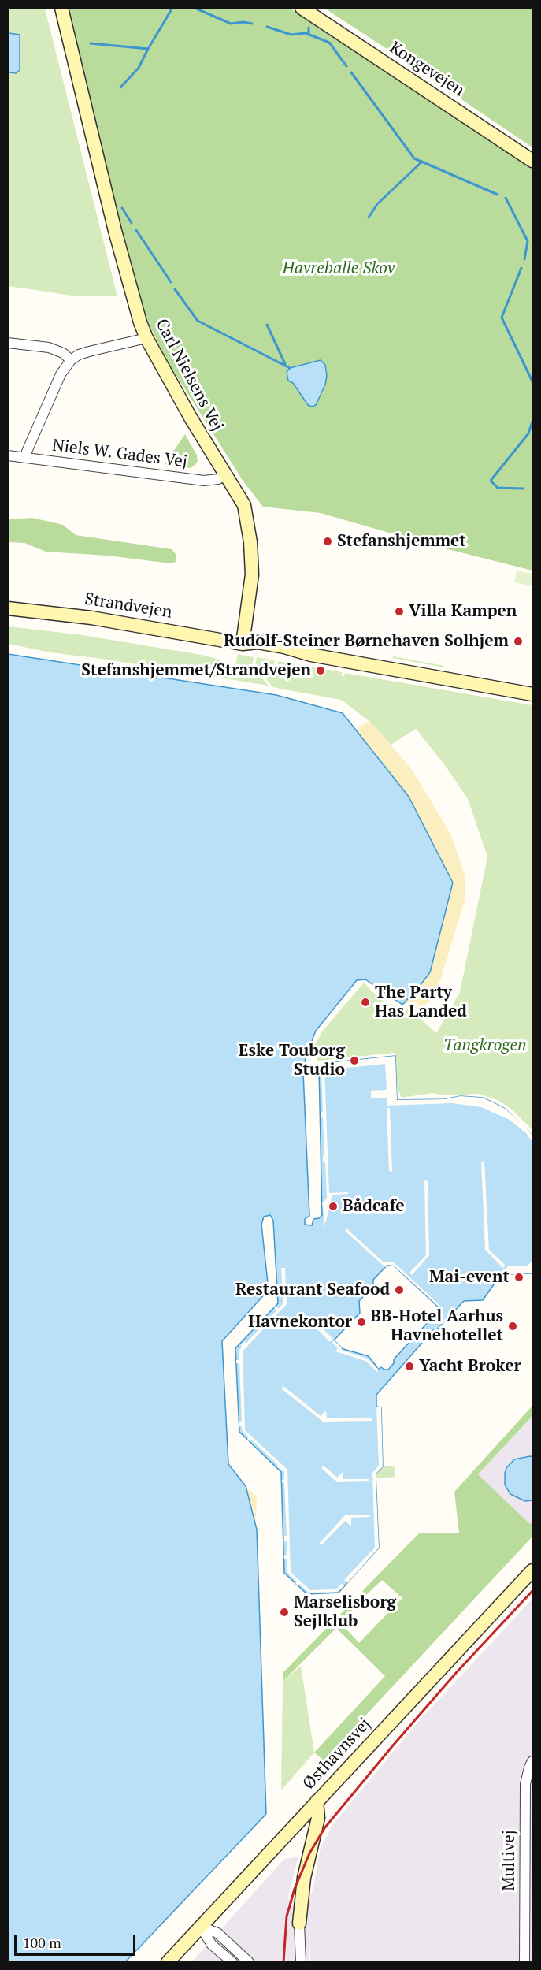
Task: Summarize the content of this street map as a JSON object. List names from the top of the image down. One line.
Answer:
{"streets":{"street":["Kongevejen","Carl Nielsens Vej","Niels W. Gades Vej","Strandvejen","Østhavnsvej","Multivej"]},"crossings":[["Carl Nielsens Vej","Niels W. Gades Vej"],["Carl Nielsens Vej","Strandvejen"]],"parks":["Havreballe Skov","Tangkrogen"],"places":["Stefanshjemmet","Villa Kampen","Rudolf-Steiner Børnehaven Solhjem","Stefanshjemmet/Strandvejen","The Party Has Landed","Eske Touborg Studio","Bådcafe","Mai-event","Restaurant Seafood","Havnekontor","BB-Hotel Aarhus Havnehotellet","Yacht Broker","Marselisborg Sejlklub"],"scale_bar":"100 m"}
